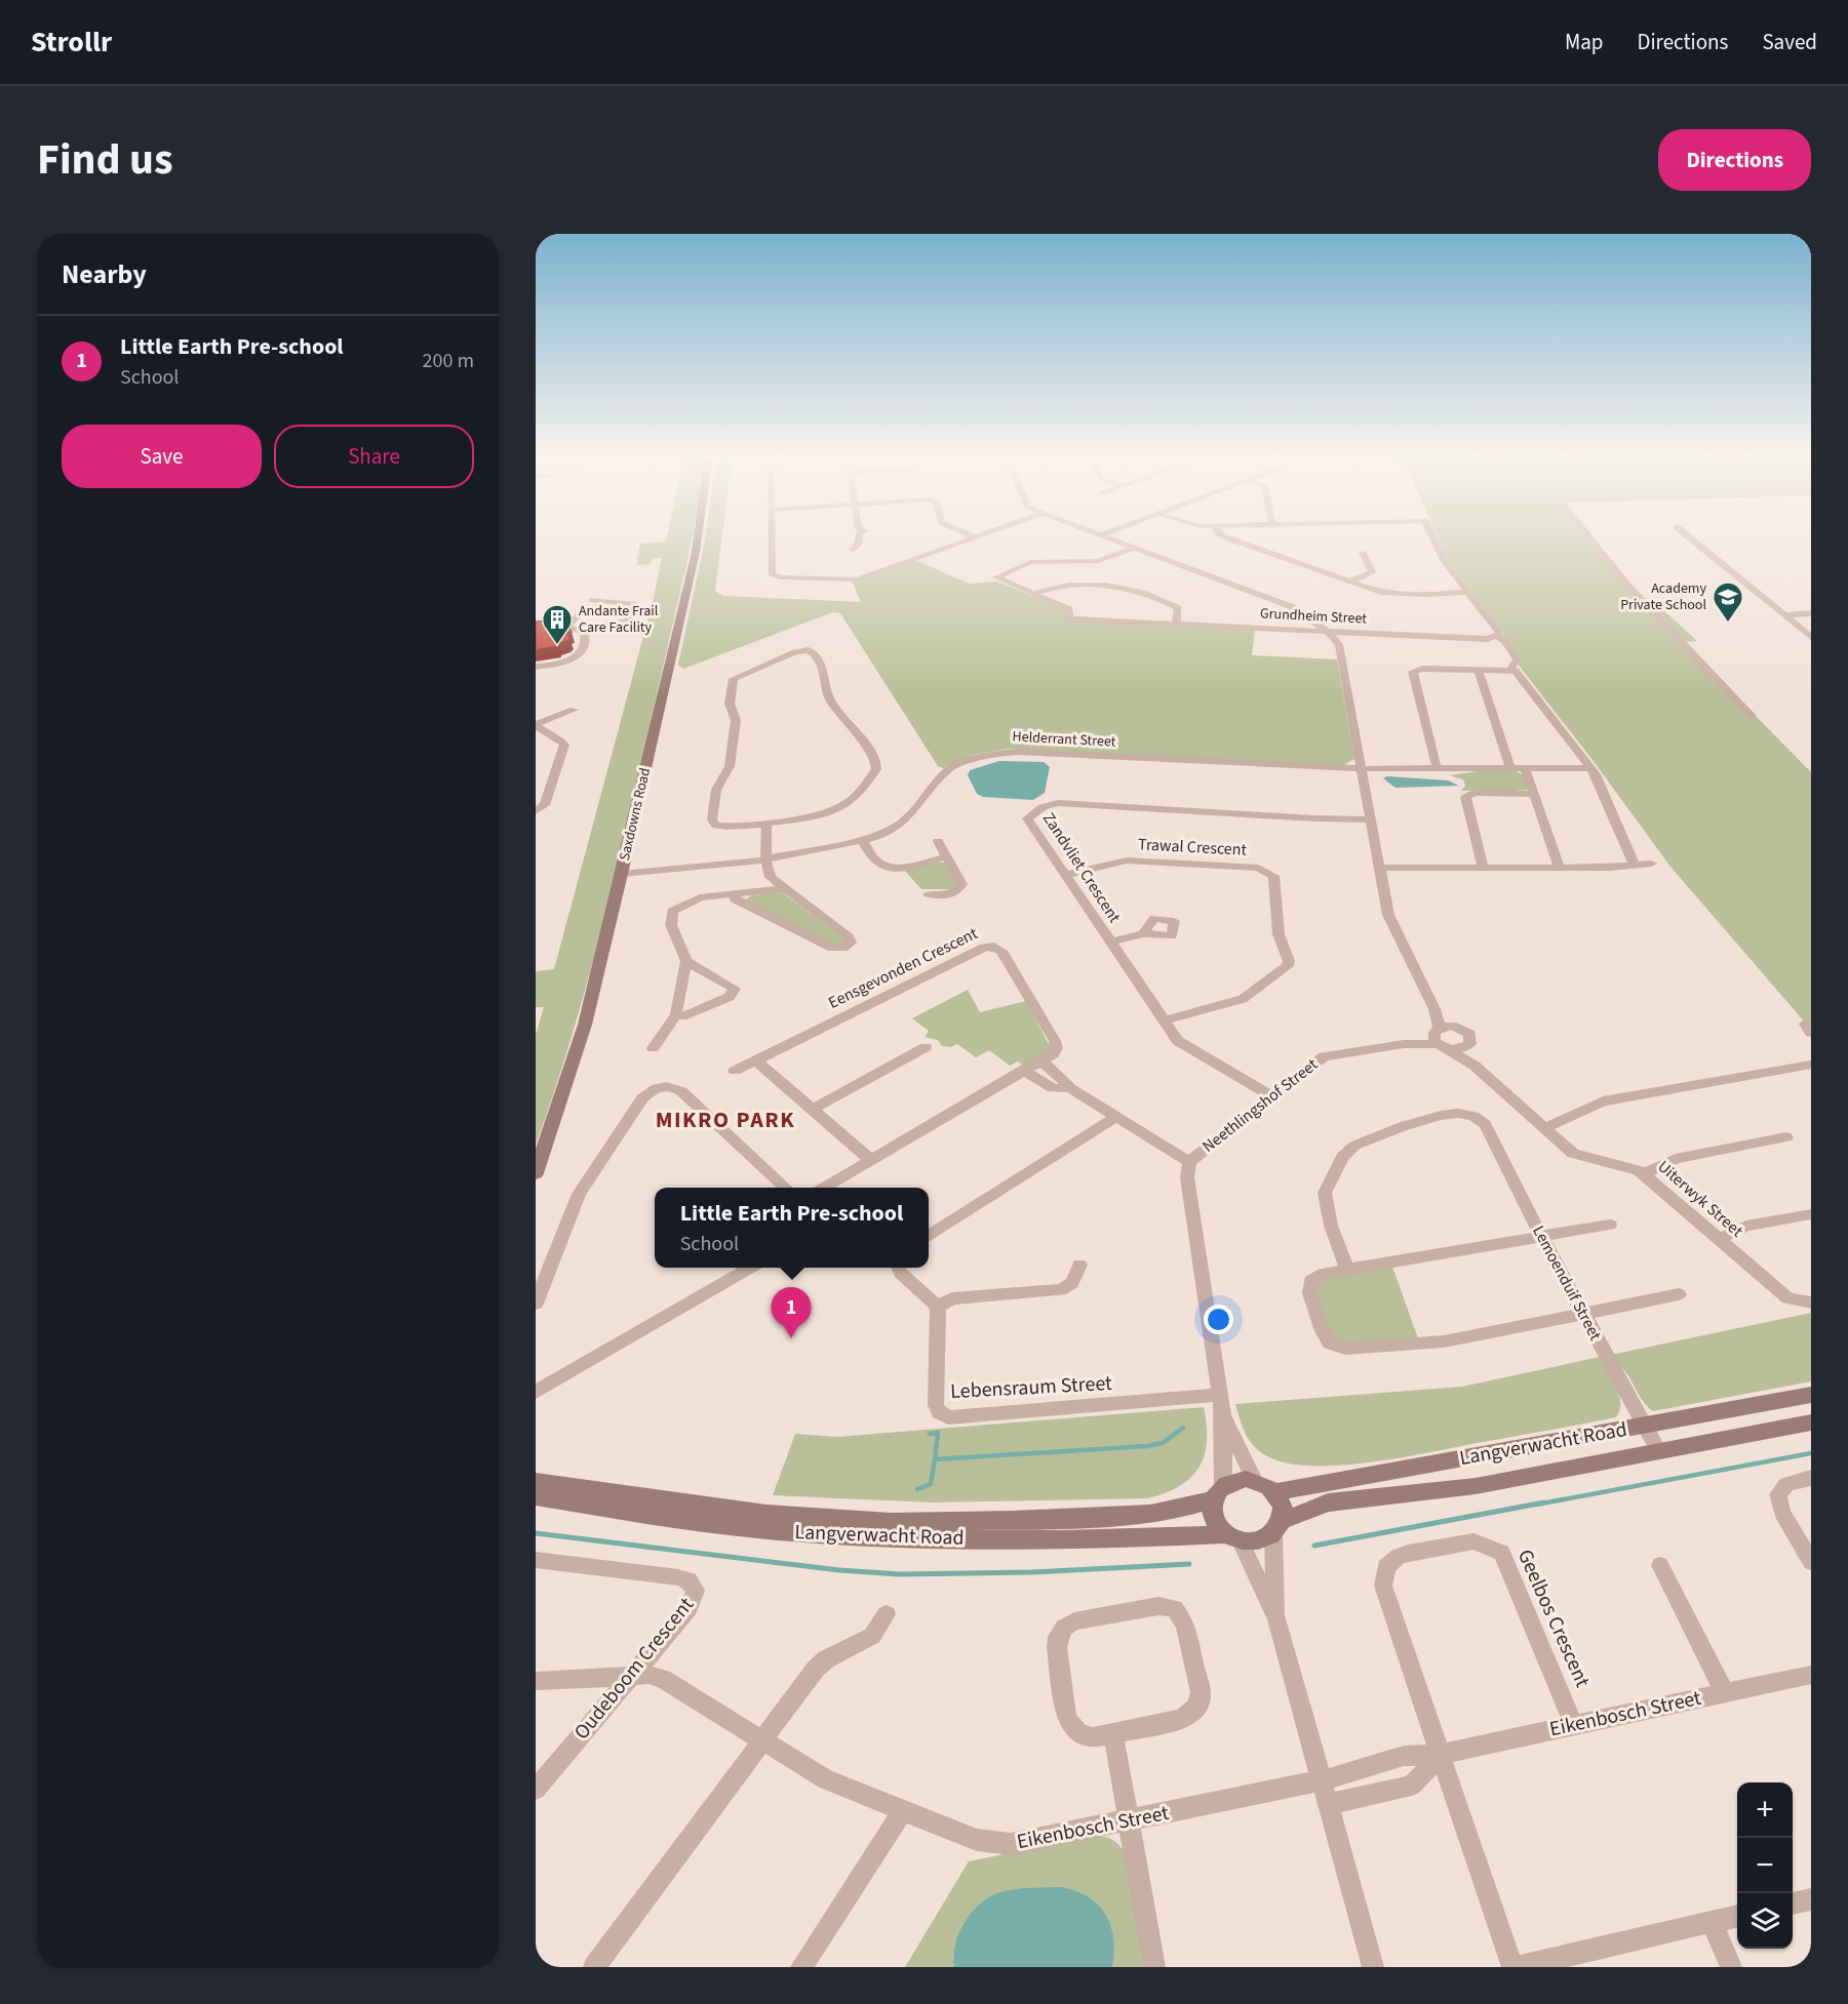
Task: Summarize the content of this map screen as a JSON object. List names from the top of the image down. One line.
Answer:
{"streets":{"street":["Grundheim Street","Helderrant Street","Saxdowns Road","Trawal Crescent","Zandvliet Crescent","Eensgevonden Crescent","Neethlingshof Street","Uiterwyk Street","Lemoenduif Street","Lebensraum Street","Langverwacht Road","Geelbos Crescent","Oudeboom Crescent","Eikenbosch Street"]},"crossings":[["Helderrant Street","Saxdowns Road"],["Trawal Crescent","Zandvliet Crescent"],["Zandvliet Crescent","Neethlingshof Street"],["Neethlingshof Street","Uiterwyk Street"],["Neethlingshof Street","Lebensraum Street"],["Neethlingshof Street","Langverwacht Road"],["Lemoenduif Street","Langverwacht Road"],["Geelbos Crescent","Eikenbosch Street"],["Oudeboom Crescent","Eikenbosch Street"]],"districts":["MIKRO PARK"],"places":{"school or university":["Academy Private School"],"building":["Andante Frail Care Facility"]},"page":{"header":"Strollr","nav":["Map","Directions","Saved"],"title":"Find us","buttons":["Directions",["Save","Share"]],"heading":"Nearby","list":[{"mark":"1","name":"Little Earth Pre-school","note":"School","value":"200 m"}],"popup":["Little Earth Pre-school","School"],"pins":"1","map_buttons":["+","−"]}}
